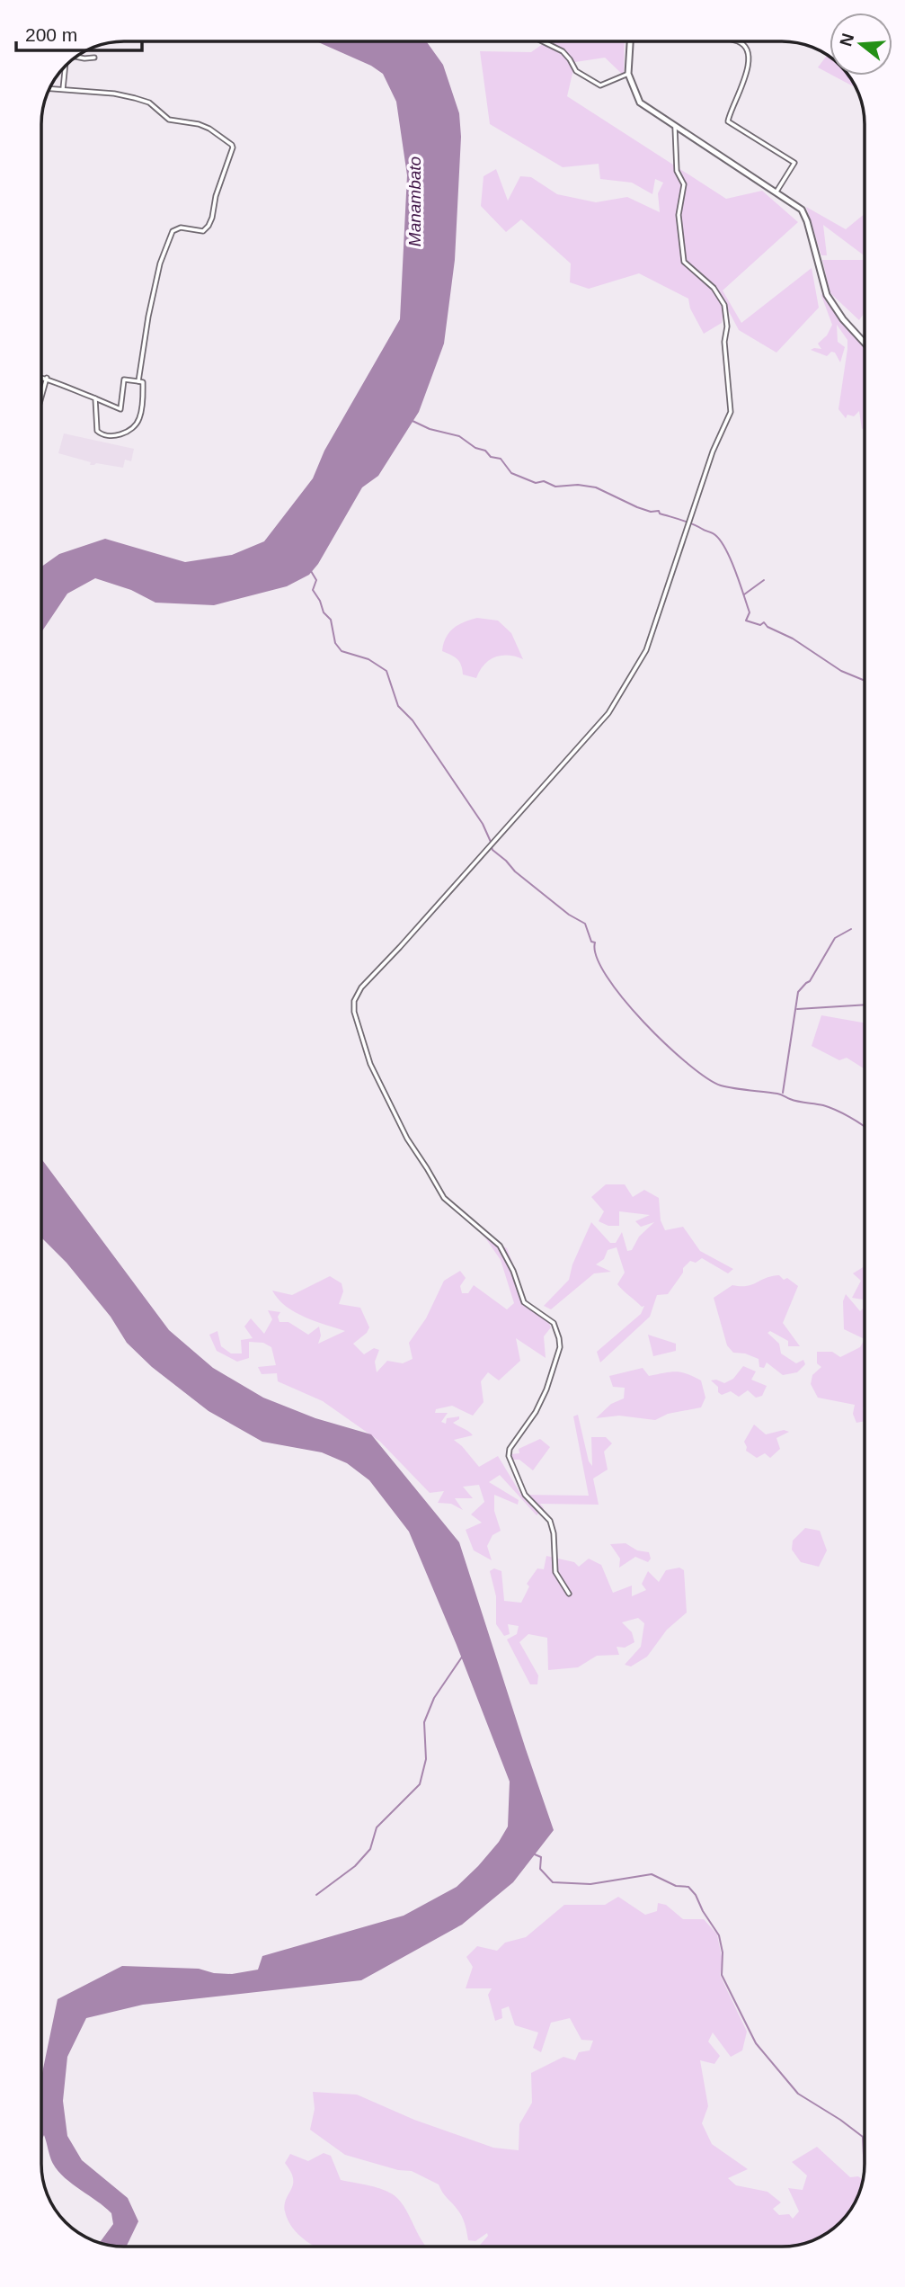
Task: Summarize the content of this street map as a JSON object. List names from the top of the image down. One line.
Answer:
{"water":["Manambato"],"scale_bar":"200 m","north":"left"}
